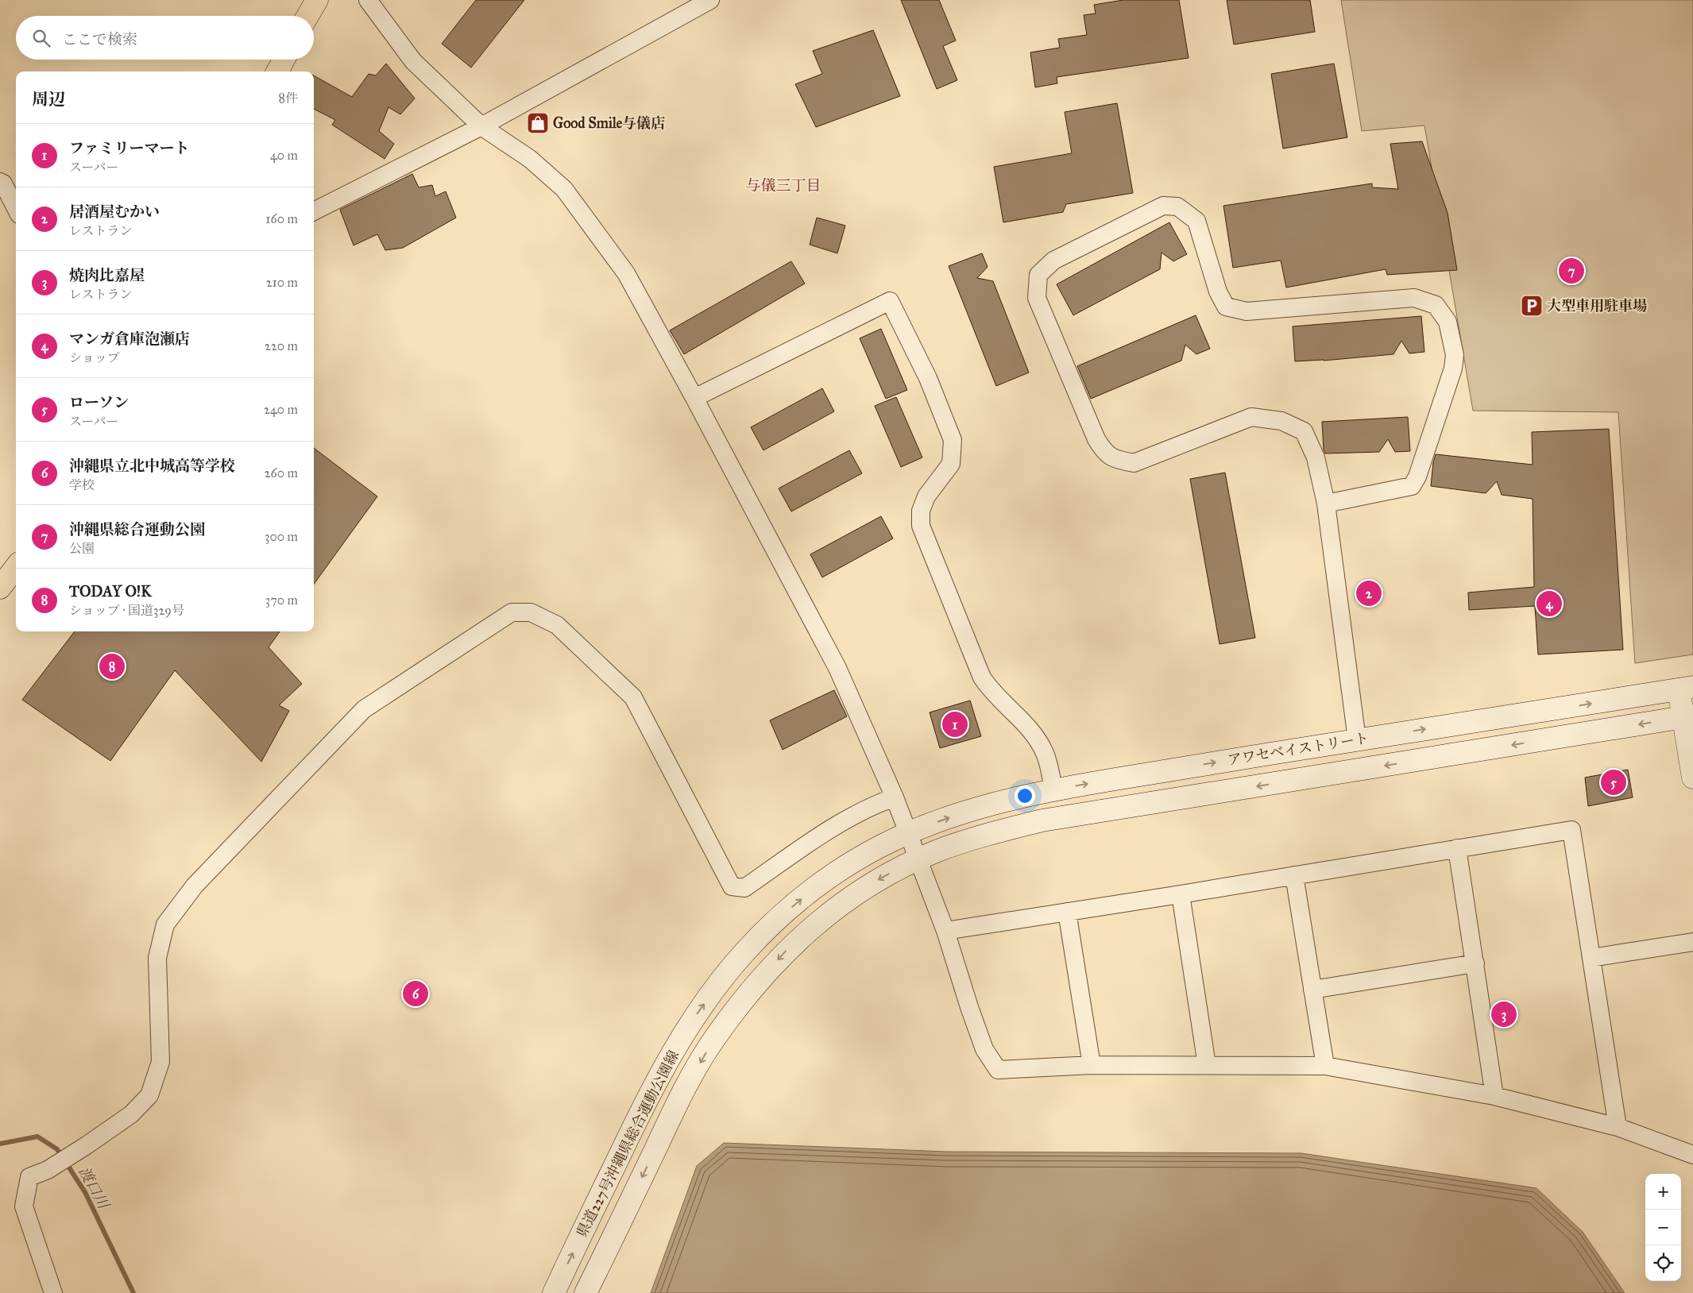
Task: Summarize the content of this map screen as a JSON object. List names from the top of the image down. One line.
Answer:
{"streets":{"main road":["アワセベイストリート","県道227号沖縄県総合運動公園線"]},"crossings":[["アワセベイストリート","県道227号沖縄県総合運動公園線"]],"districts":["与儀三丁目"],"water":["渡口川"],"places":{"shop":["Good Smile与儀店"],"parking":["大型車用駐車場"]},"page":{"search":"ここで検索","heading":["周辺","8件"],"list":[{"mark":"1","name":"ファミリーマート","note":"スーパー","value":"40 m"},{"mark":"2","name":"居酒屋むかい","note":"レストラン","value":"160 m"},{"mark":"3","name":"焼肉比嘉屋","note":"レストラン","value":"210 m"},{"mark":"4","name":"マンガ倉庫泡瀬店","note":"ショップ","value":"220 m"},{"mark":"5","name":"ローソン","note":"スーパー","value":"240 m"},{"mark":"6","name":"沖縄県立北中城高等学校","note":"学校","value":"260 m"},{"mark":"7","name":"沖縄県総合運動公園","note":"公園","value":"300 m"},{"mark":"8","name":"TODAY O!K","note":"ショップ · 国道329号","value":"370 m"}],"pins":["7","2","4","8","1","5","6","3"],"map_buttons":["+","−"]}}
